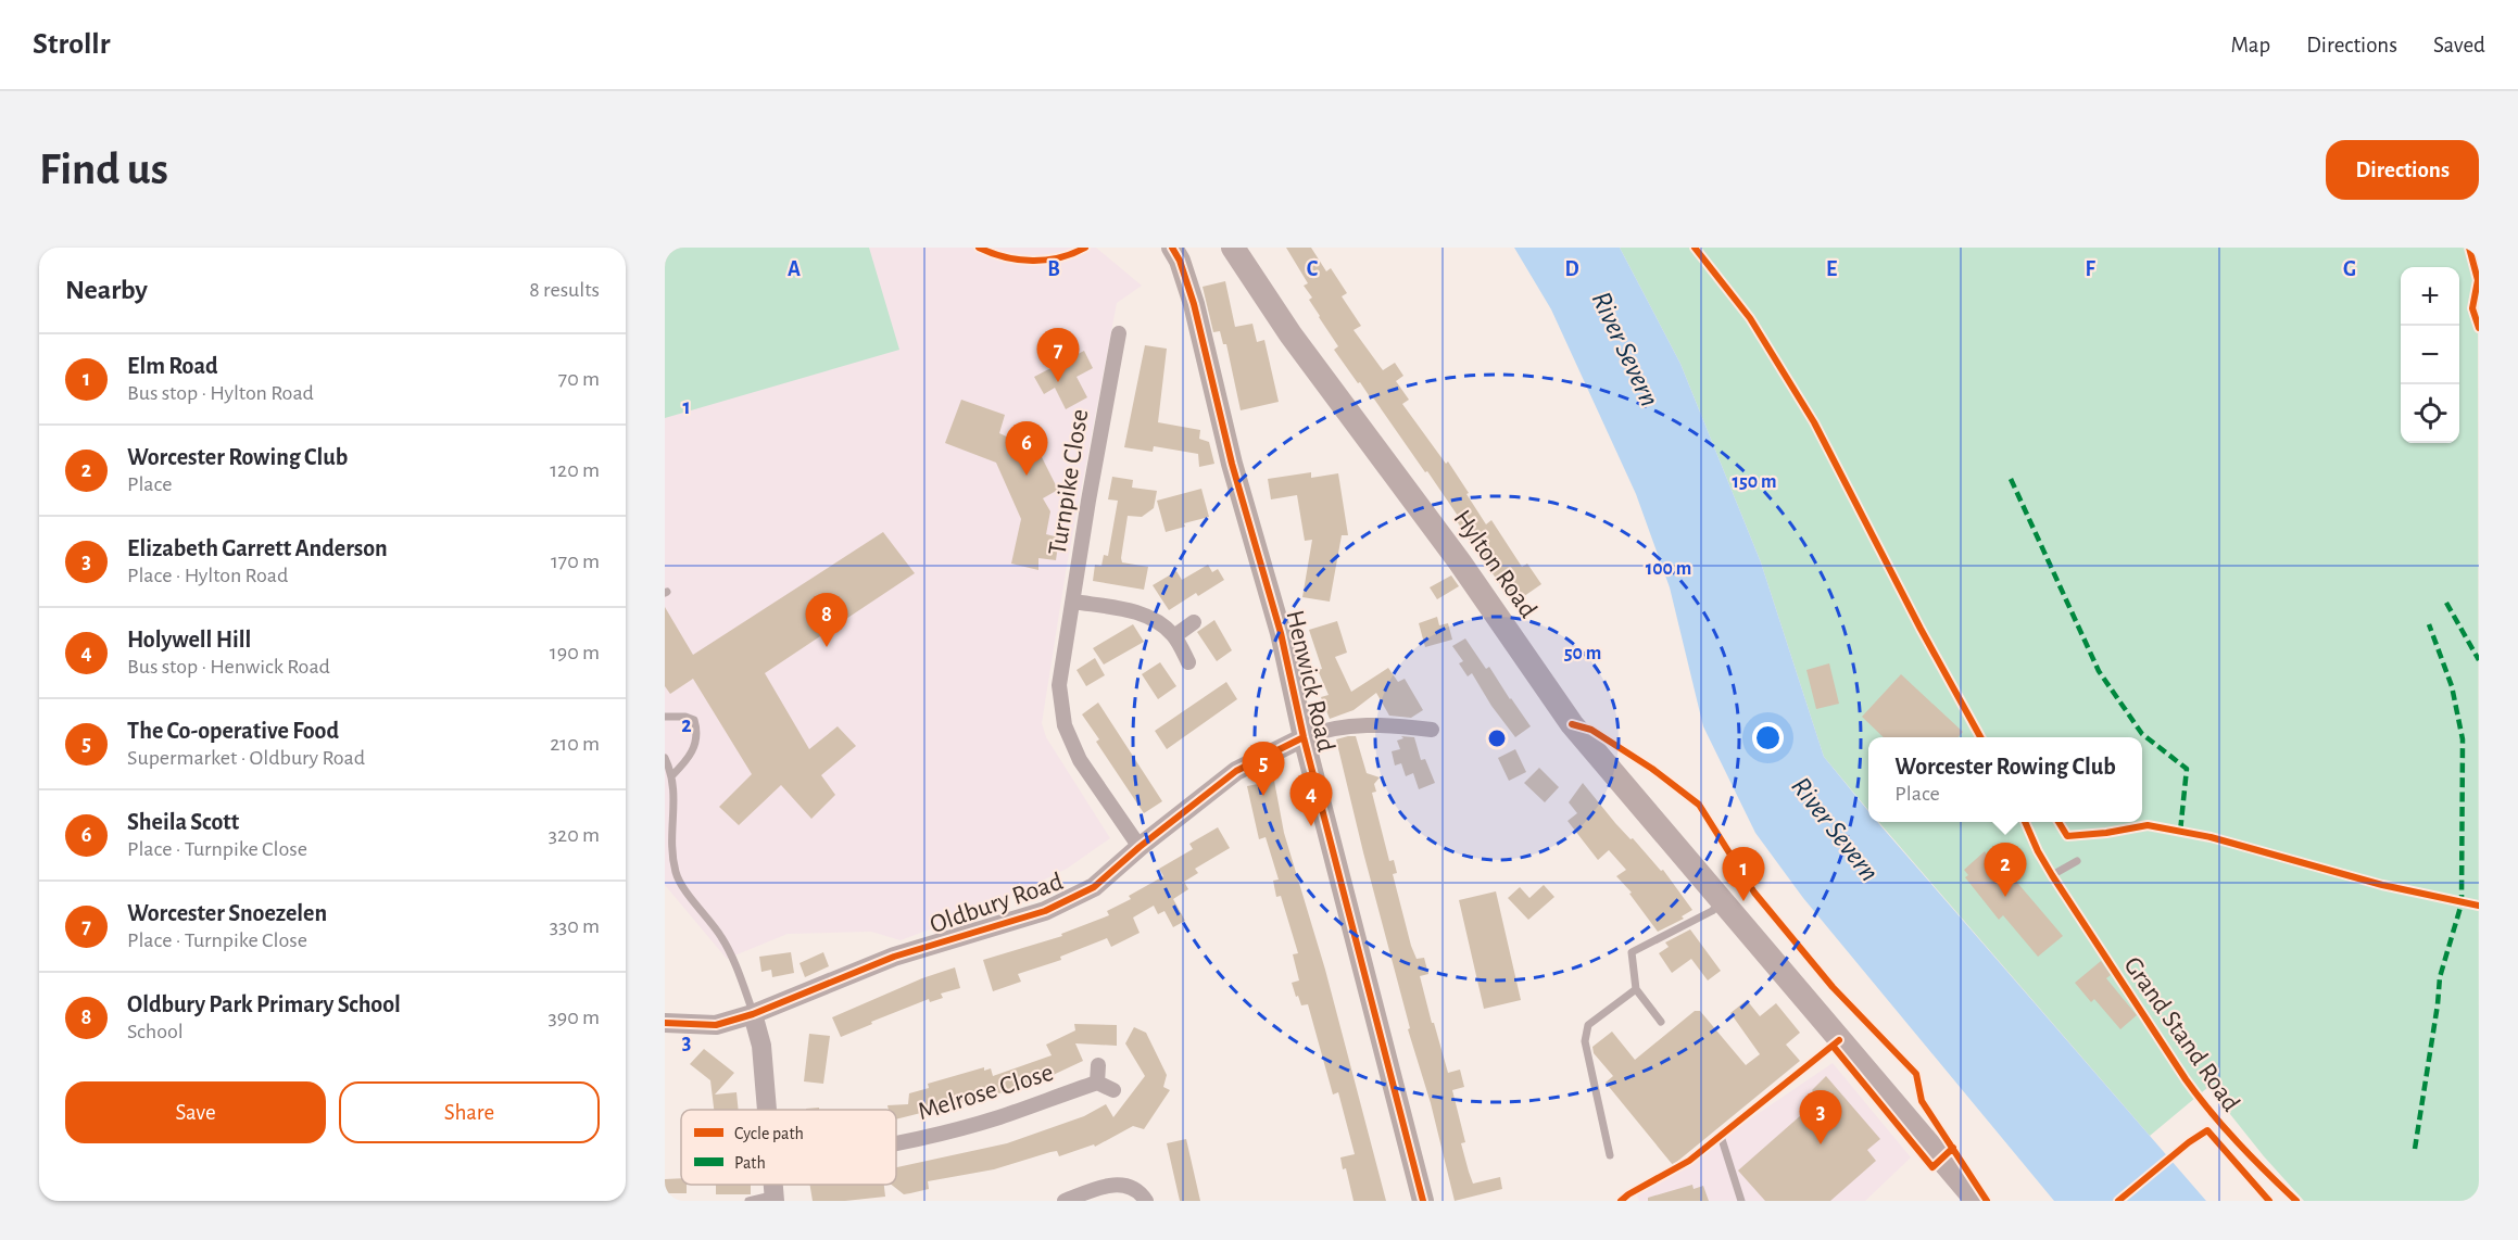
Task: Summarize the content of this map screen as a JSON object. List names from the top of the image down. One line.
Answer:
{"streets":{"main road":["Hylton Road","Henwick Road"],"street":["Turnpike Close","Oldbury Road","Melrose Close"],"lane":["Grand Stand Road"]},"crossings":[["Turnpike Close","Oldbury Road"],["Henwick Road","Oldbury Road"]],"water":["River Severn"],"legend":["Cycle path","Path"],"page":{"header":"Strollr","nav":["Map","Directions","Saved"],"buttons":["Directions",["Save","Share"]],"title":"Find us","heading":["Nearby","8 results"],"map_buttons":["+","−"],"pins":["7","6","8","5","4","2","1","3"],"list":[{"mark":"1","name":"Elm Road","note":"Bus stop · Hylton Road","value":"70 m"},{"mark":"2","name":"Worcester Rowing Club","note":"Place","value":"120 m"},{"mark":"3","name":"Elizabeth Garrett Anderson","note":"Place · Hylton Road","value":"170 m"},{"mark":"4","name":"Holywell Hill","note":"Bus stop · Henwick Road","value":"190 m"},{"mark":"5","name":"The Co-operative Food","note":"Supermarket · Oldbury Road","value":"210 m"},{"mark":"6","name":"Sheila Scott","note":"Place · Turnpike Close","value":"320 m"},{"mark":"7","name":"Worcester Snoezelen","note":"Place · Turnpike Close","value":"330 m"},{"mark":"8","name":"Oldbury Park Primary School","note":"School","value":"390 m"}],"popup":["Worcester Rowing Club","Place"]},"grid":{"columns":["A","B","C","D","E","F","G"],"rows":["1","2","3"]},"rings":["150 m","100 m","50 m"]}
